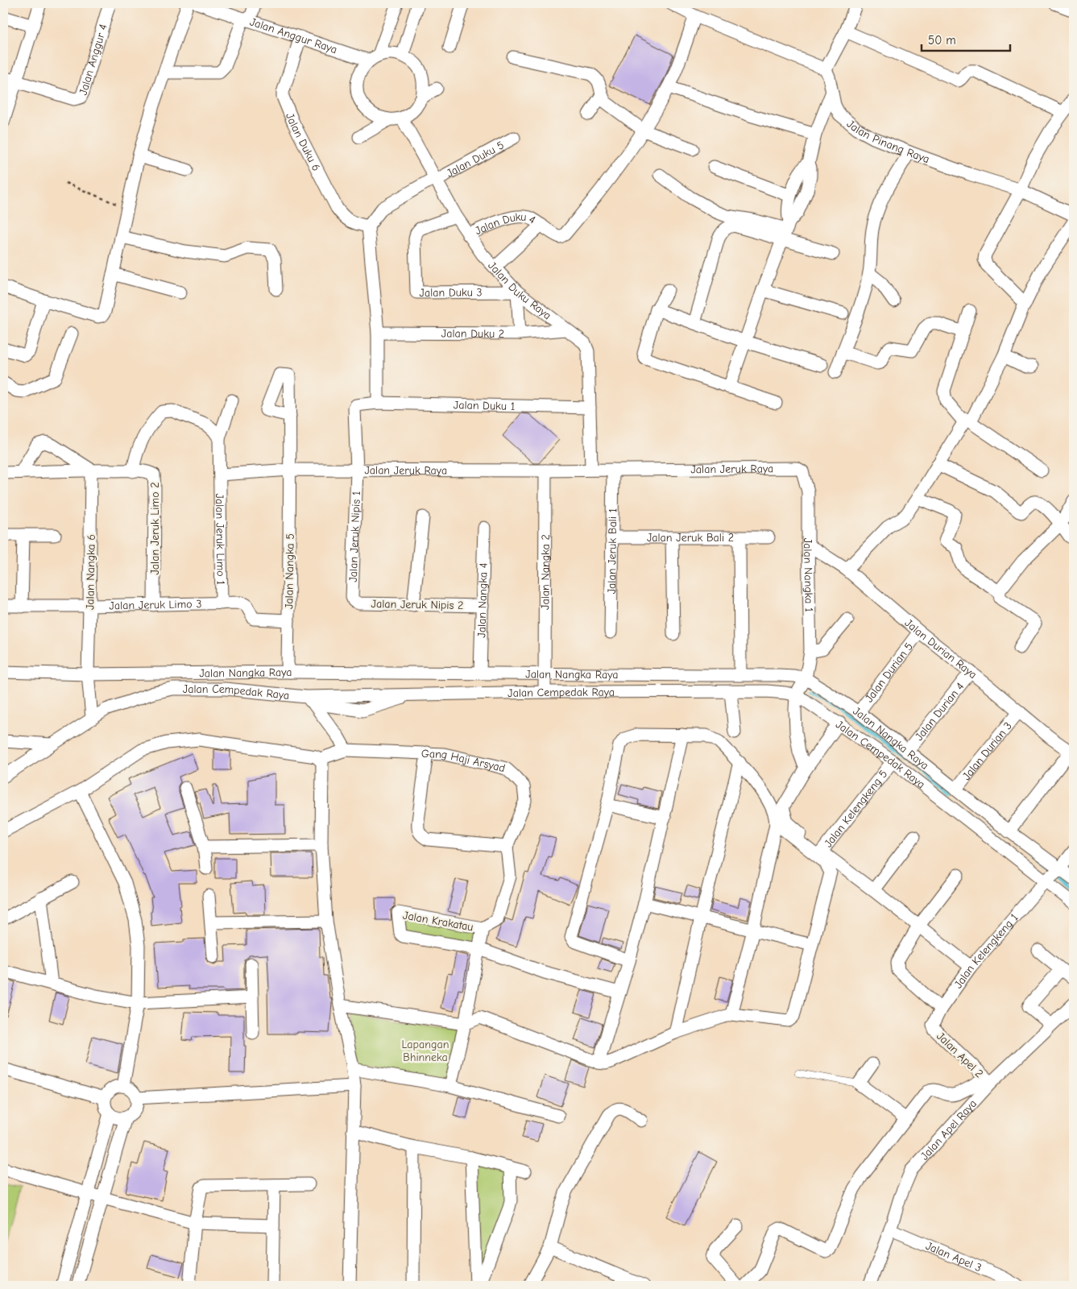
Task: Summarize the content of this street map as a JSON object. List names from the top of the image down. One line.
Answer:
{"streets":{"street":["Jalan Anggur Raya","Jalan Anggur 4","Jalan Pinang Raya","Jalan Duku 6","Jalan Duku 5","Jalan Duku 4","Jalan Duku Raya","Jalan Duku 3","Jalan Duku 2","Jalan Duku 1","Jalan Jeruk Raya","Jalan Jeruk Limo 2","Jalan Jeruk Nipis 1","Jalan Jeruk Bali 2","Jalan Jeruk Limo 1","Jalan Jeruk Bali 1","Jalan Nangka 5","Jalan Nangka 6","Jalan Nangka 2","Jalan Nangka 1","Jalan Nangka 4","Jalan Jeruk Nipis 2","Jalan Jeruk Limo 3","Jalan Durian Raya","Jalan Nangka Raya","Jalan Durian 5","Jalan Cempedak Raya","Jalan Durian 4","Jalan Durian 3","Gang Haji Arsyad","Jalan Kelengkeng 5","Jalan Krakatau","Jalan Kelengkeng 1","Jalan Apel 2","Jalan Apel Raya","Jalan Apel 3"]},"crossings":[["Jalan Anggur Raya","Jalan Duku 6"],["Jalan Anggur Raya","Jalan Duku Raya"],["Jalan Duku 5","Jalan Duku Raya"],["Jalan Duku 4","Jalan Duku Raya"],["Jalan Duku Raya","Jalan Duku 3"],["Jalan Duku Raya","Jalan Duku 2"],["Jalan Duku Raya","Jalan Duku 1"],["Jalan Duku Raya","Jalan Jeruk Raya"],["Jalan Duku 1","Jalan Jeruk Raya"],["Jalan Duku 1","Jalan Jeruk Nipis 1"],["Jalan Jeruk Raya","Jalan Jeruk Nipis 1"],["Jalan Jeruk Raya","Jalan Jeruk Limo 1"],["Jalan Jeruk Raya","Jalan Jeruk Bali 1"],["Jalan Jeruk Raya","Jalan Nangka 5"],["Jalan Jeruk Raya","Jalan Nangka 2"],["Jalan Jeruk Raya","Jalan Nangka 1"],["Jalan Jeruk Limo 2","Jalan Jeruk Limo 3"],["Jalan Jeruk Nipis 1","Jalan Jeruk Nipis 2"],["Jalan Jeruk Bali 2","Jalan Jeruk Bali 1"],["Jalan Jeruk Limo 1","Jalan Jeruk Limo 3"],["Jalan Nangka 5","Jalan Jeruk Limo 3"],["Jalan Nangka 5","Jalan Nangka Raya"],["Jalan Nangka 6","Jalan Jeruk Limo 3"],["Jalan Nangka 6","Jalan Nangka Raya"],["Jalan Nangka 6","Jalan Cempedak Raya"],["Jalan Nangka 2","Jalan Nangka Raya"],["Jalan Nangka 2","Jalan Cempedak Raya"],["Jalan Nangka 1","Jalan Durian Raya"],["Jalan Nangka 1","Jalan Nangka Raya"],["Jalan Nangka 1","Jalan Cempedak Raya"],["Jalan Nangka 4","Jalan Jeruk Nipis 2"],["Jalan Nangka 4","Jalan Nangka Raya"],["Jalan Durian Raya","Jalan Durian 5"],["Jalan Durian Raya","Jalan Durian 4"],["Jalan Durian Raya","Jalan Durian 3"],["Jalan Nangka Raya","Jalan Durian 5"],["Jalan Nangka Raya","Jalan Durian 4"],["Jalan Nangka Raya","Jalan Durian 3"],["Jalan Nangka Raya","Jalan Kelengkeng 1"],["Jalan Cempedak Raya","Jalan Kelengkeng 5"],["Jalan Cempedak Raya","Jalan Kelengkeng 1"],["Gang Haji Arsyad","Jalan Krakatau"],["Jalan Kelengkeng 1","Jalan Apel 2"],["Jalan Apel 2","Jalan Apel Raya"],["Jalan Apel Raya","Jalan Apel 3"]],"parks":["Lapangan Bhinneka"],"scale_bar":"50 m"}
